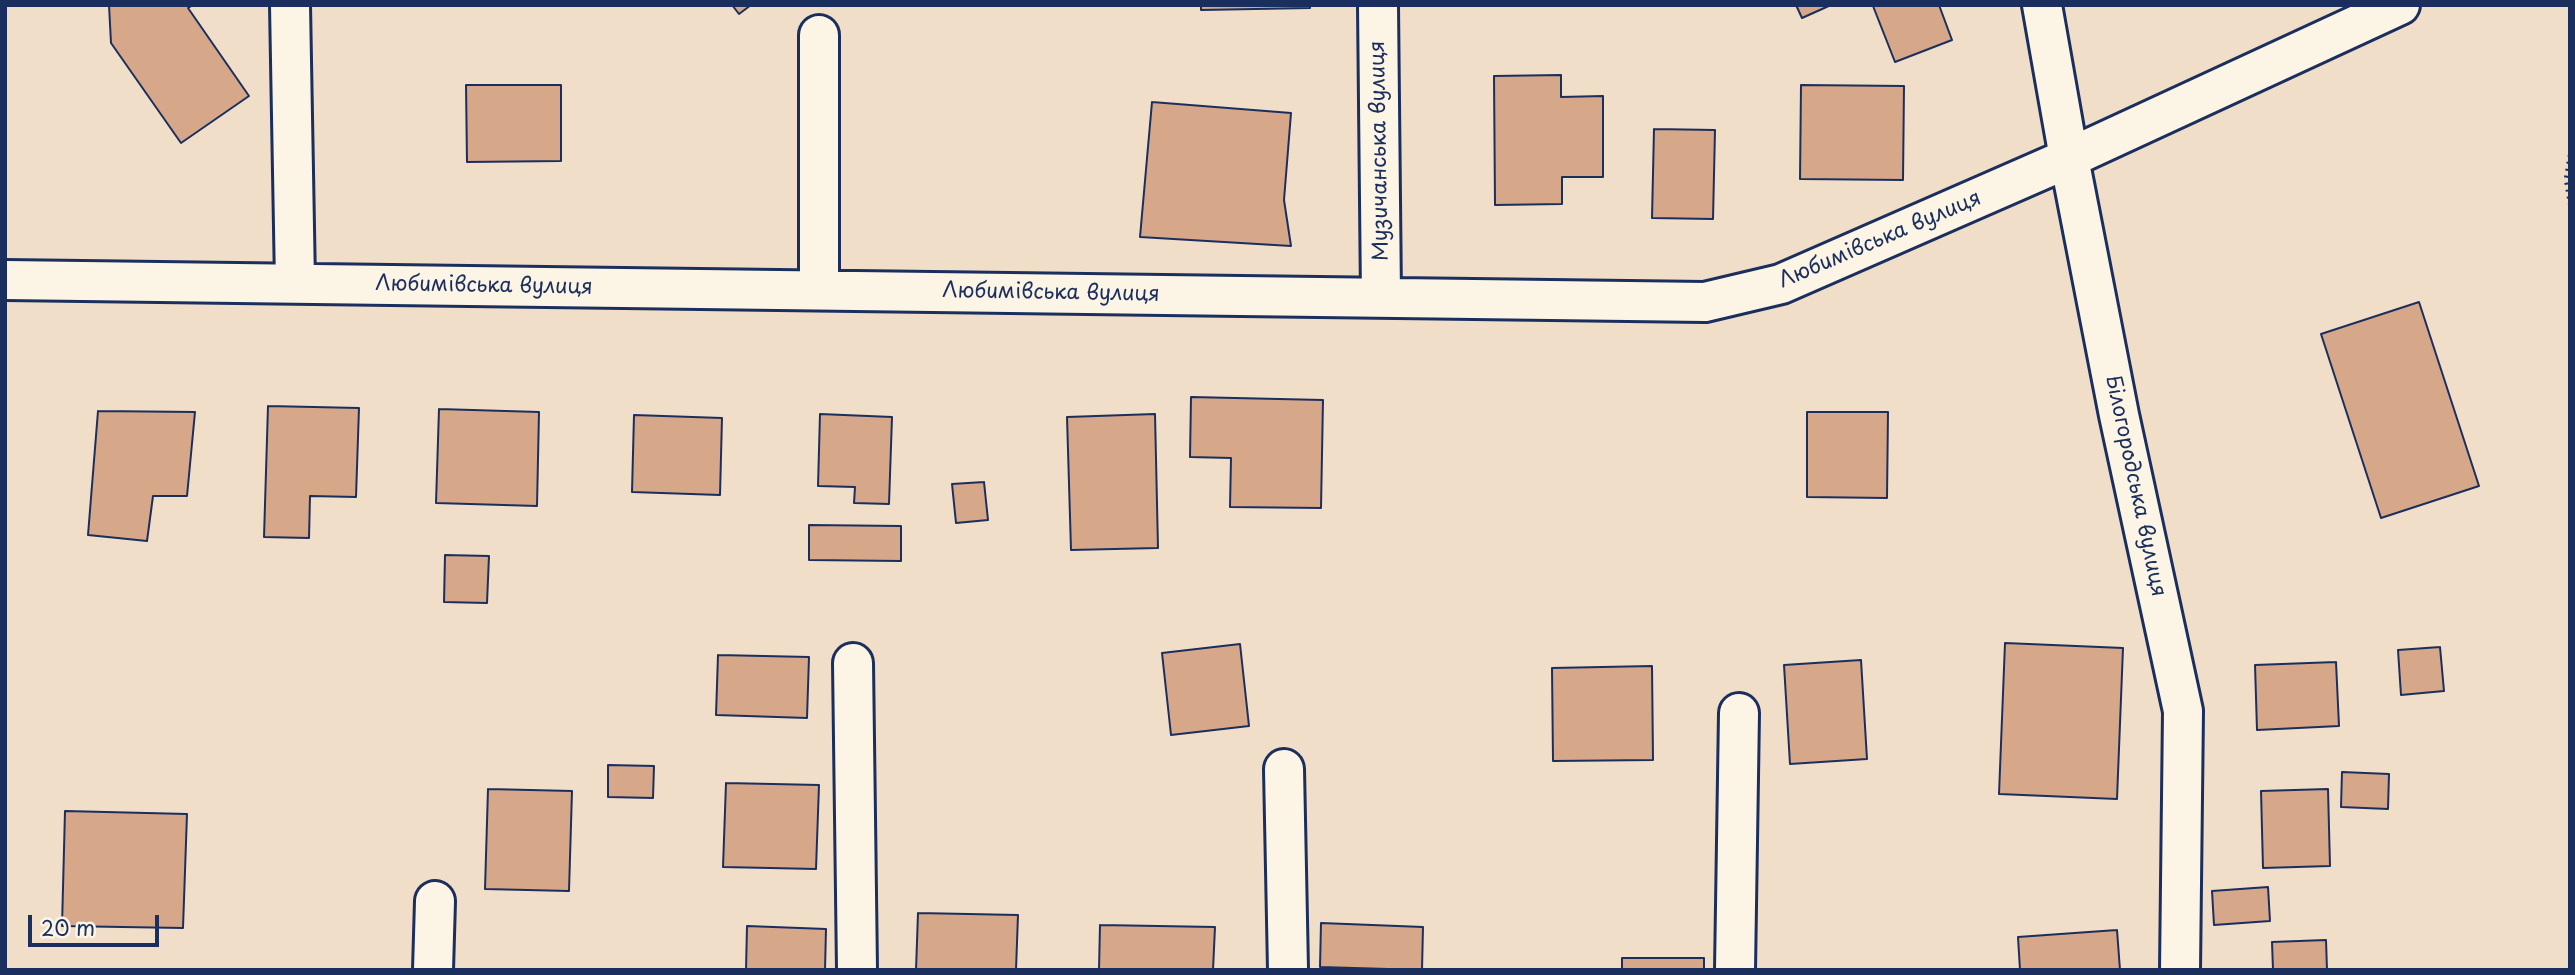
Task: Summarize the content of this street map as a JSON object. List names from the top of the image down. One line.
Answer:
{"streets":{"street":["Музичанська вулиця","Любимівська вулиця","Білогородська вулиця"]},"crossings":[["Музичанська вулиця","Любимівська вулиця"],["Любимівська вулиця","Білогородська вулиця"]],"scale_bar":"20 m"}
